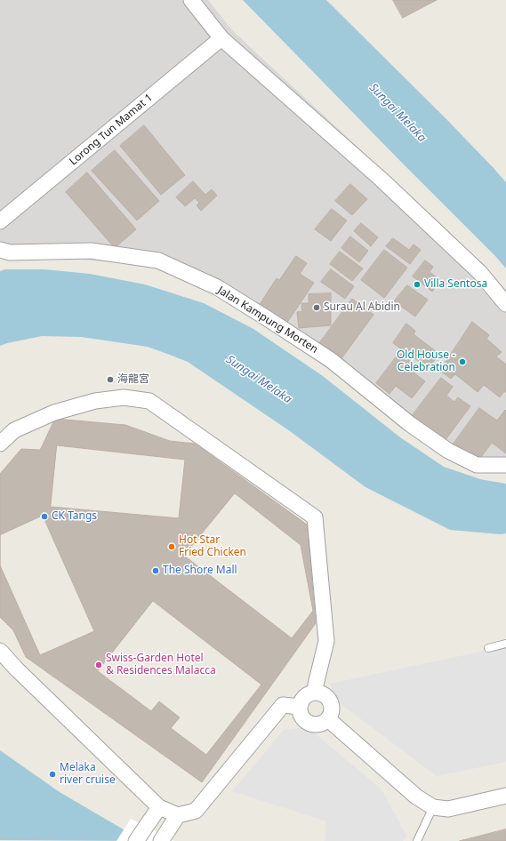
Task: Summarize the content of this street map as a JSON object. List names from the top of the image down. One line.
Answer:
{"streets":{"street":["Lorong Tun Mamat 1","Jalan Kampung Morten"]},"water":["Sungai Melaka"],"places":["Villa Sentosa","Surau Al Abidin","Old House - Celebration","海龍宮","CK Tangs","Hot Star Fried Chicken","The Shore Mall","Swiss-Garden Hotel & Residences Malacca","Melaka river cruise"]}
